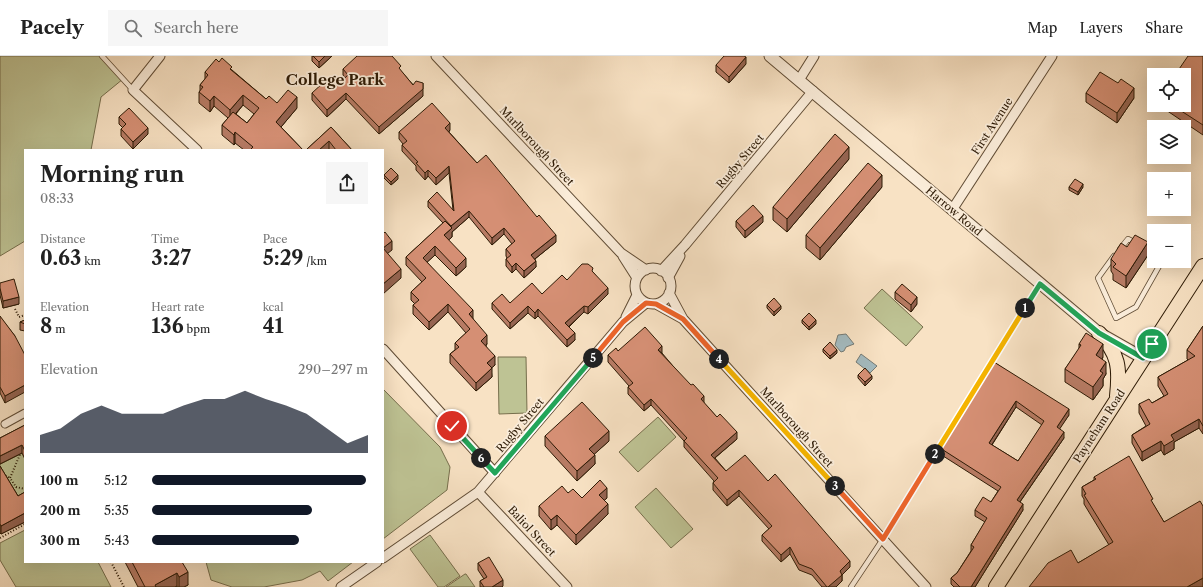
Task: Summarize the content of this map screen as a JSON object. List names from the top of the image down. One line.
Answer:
{"streets":{"main road":["Payneham Road"],"street":["First Avenue","Marlborough Street","Rugby Street","Harrow Road","Baliol Street"]},"crossings":[["First Avenue","Harrow Road"],["Marlborough Street","Rugby Street"],["Rugby Street","Harrow Road"],["Rugby Street","Baliol Street"],["Harrow Road","Payneham Road"]],"districts":["College Park"],"page":{"header":"Pacely","search":"Search here","nav":["Map","Layers","Share"],"map_buttons":["+","−"],"heading":["Morning run","08:33"],"stats":[["Distance","0.63 km"],["Time","3:27"],["Pace","5:29 /km"],["Elevation","8 m"],["Heart rate","136 bpm"],["kcal","41"]],"pins":["1","5","4","2","6","3"],"chart":["Elevation","290–297 m"],"list":[{"name":"100 m","note":"5:12"},{"name":"200 m","note":"5:35"},{"name":"300 m","note":"5:43"}]}}
